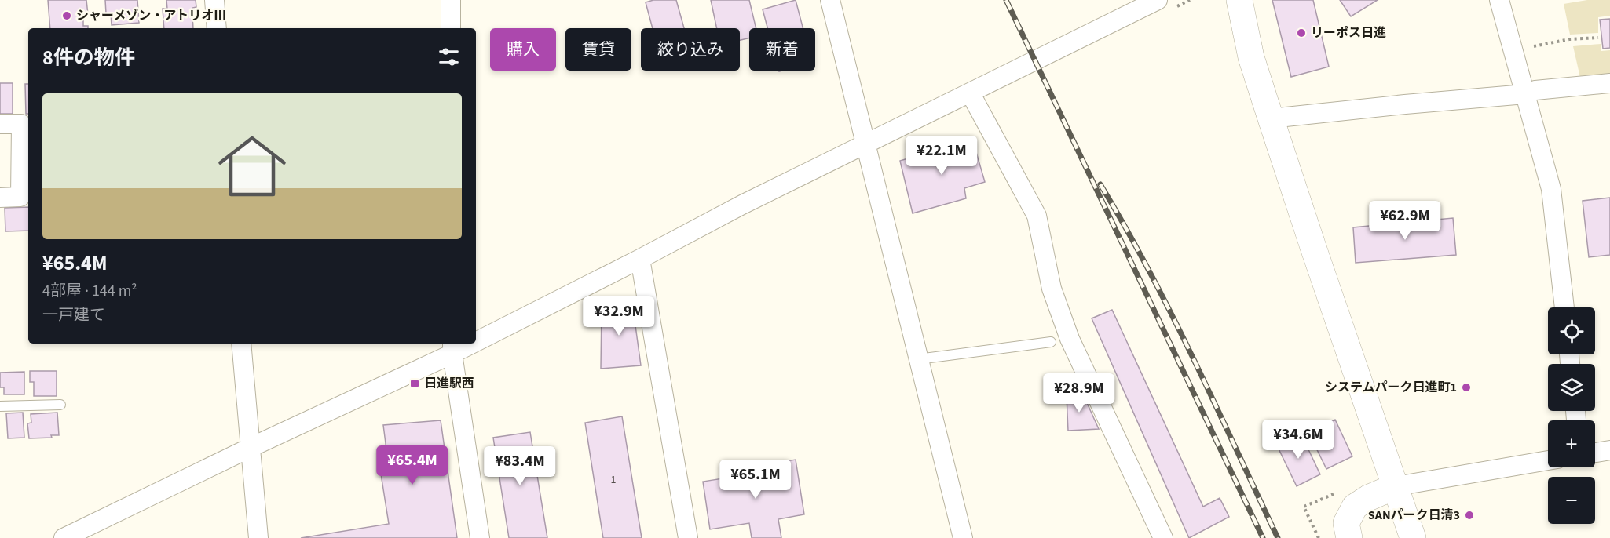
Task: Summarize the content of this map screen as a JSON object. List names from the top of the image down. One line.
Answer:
{"places":{"other":["シャーメゾン・アトリオⅢ","リーポス日進","システムパーク日進町1","SANパーク日清3"],"transit":["日進駅西"]},"house_numbers":["1"],"page":{"chip":["購入","賃貸","絞り込み","新着"],"heading":"8件の物件","list":[{"name":"¥65.4M","note":"4部屋 · 144 m² · 一戸建て"}],"price":["¥22.1M","¥62.9M","¥32.9M","¥28.9M","¥34.6M","¥65.4M","¥83.4M","¥65.1M"],"map_buttons":["+","−"]}}
